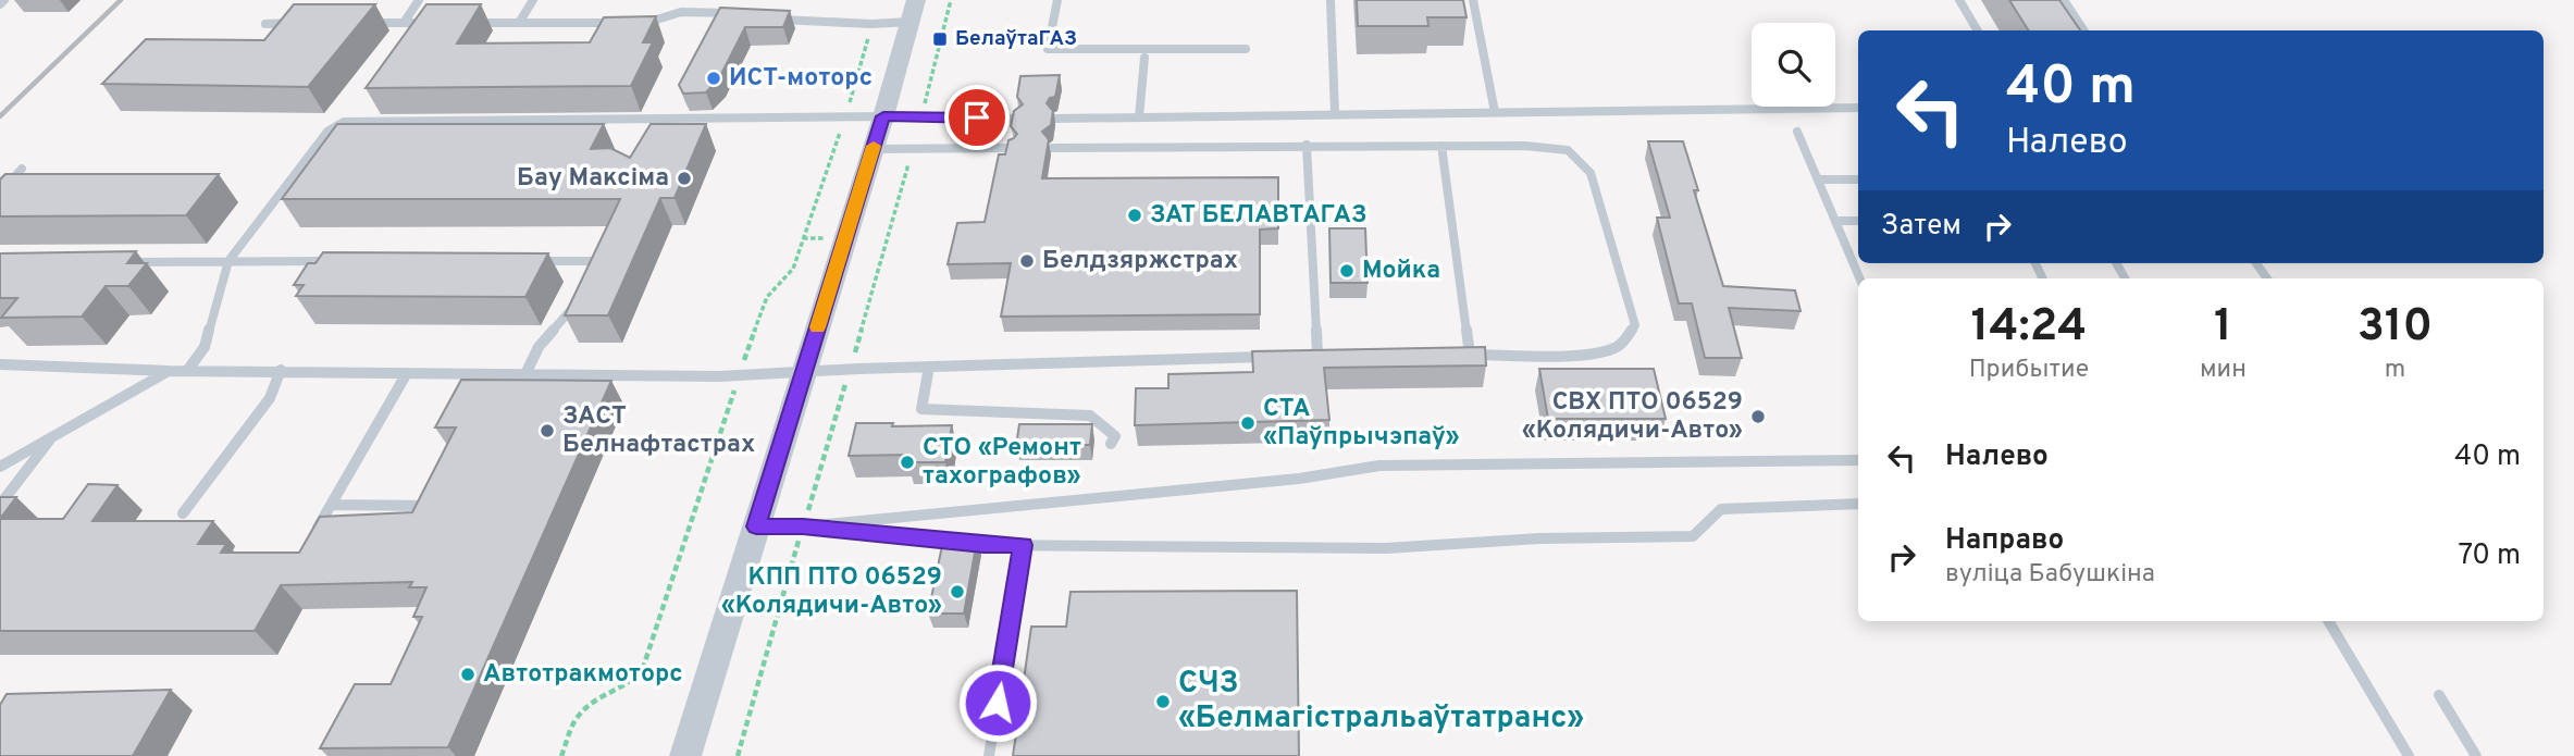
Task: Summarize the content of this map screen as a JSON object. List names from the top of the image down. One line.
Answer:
{"places":{"transit":["БелаўтаГАЗ"],"other":["ИСТ-моторс","Бау Максіма","ЗАТ БЕЛАВТАГАЗ","Белдзяржстрах","Мойка","СВХ ПТО 06529 «Колядичи-Авто»","СТА «Паўпрычэпаў»","ЗАСТ Белнафтастрах","СТО «Ремонт тахографов»","КПП ПТО 06529 «Колядичи-Авто»","Автотракмоторс","СЧЗ «Белмагістральаўтатранс»"]},"page":{"turn":["40 m","Налево"],"then":"Затем","eta":["14:24","Прибытие","1","мин","310","m"],"list":[{"name":"Налево","value":"40 m"},{"name":"Направо","note":"вуліца Бабушкіна","value":"70 m"}]}}
